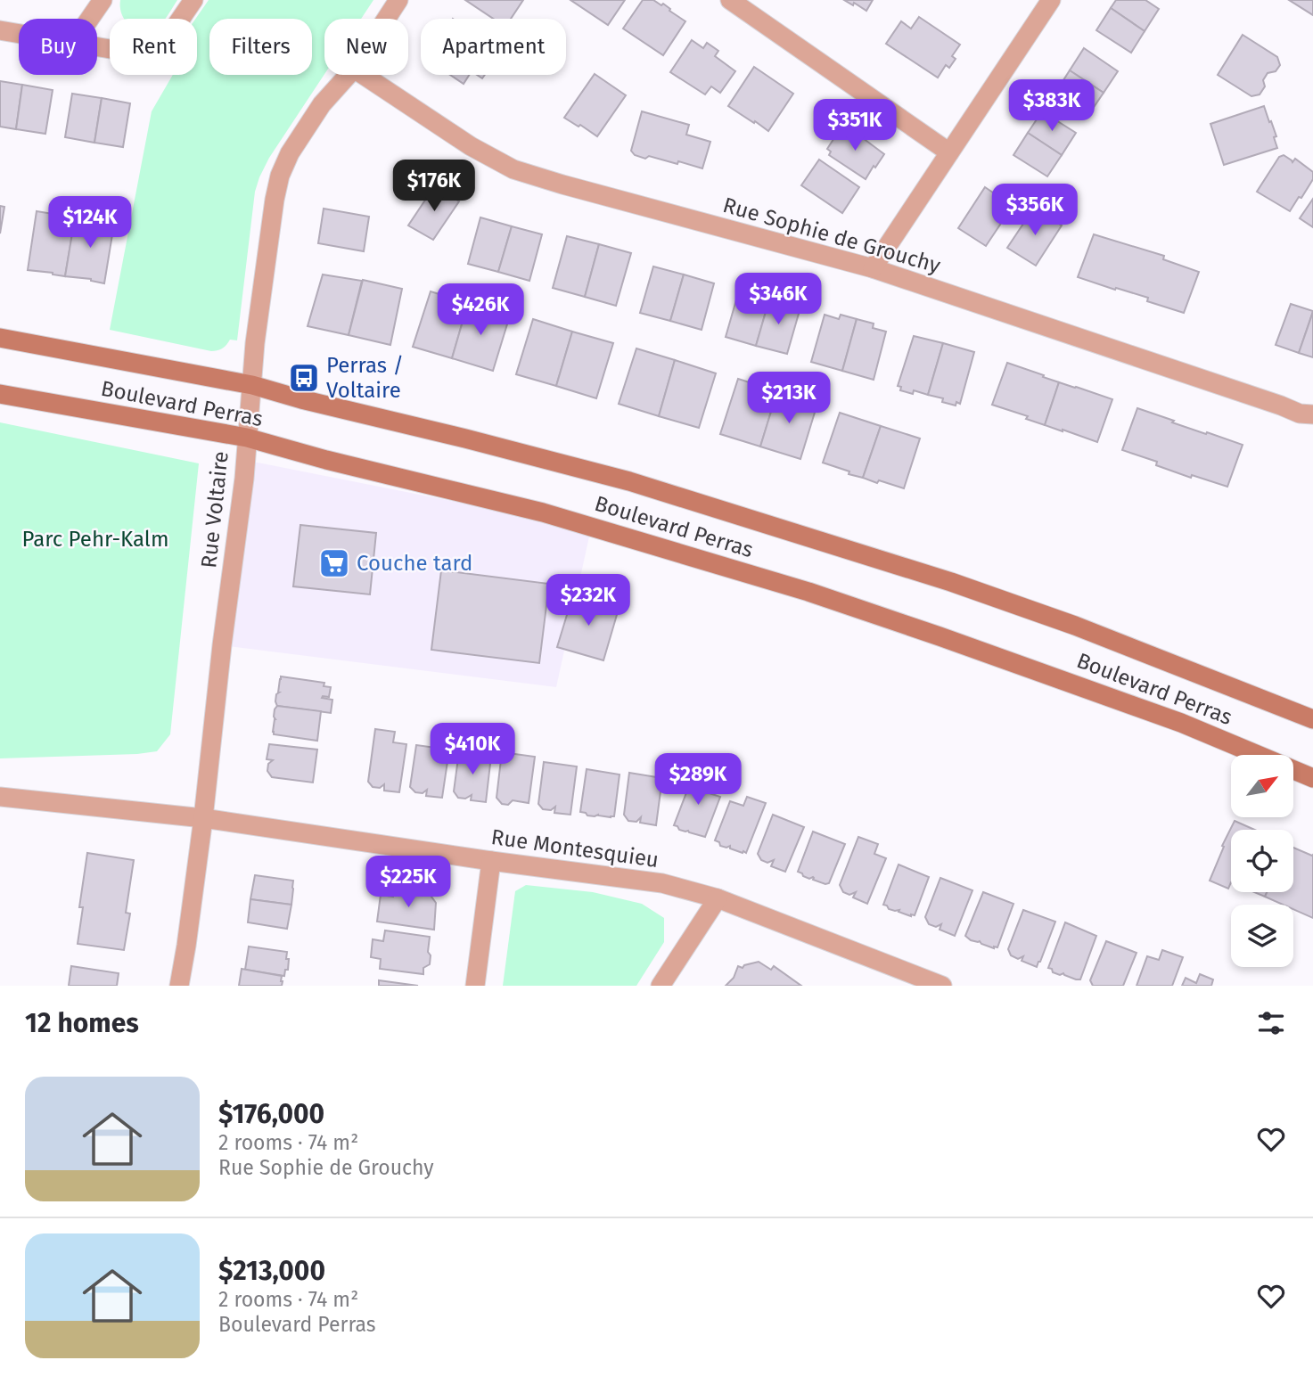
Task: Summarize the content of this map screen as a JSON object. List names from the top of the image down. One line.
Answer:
{"streets":{"main road":["Boulevard Perras"],"street":["Rue Sophie de Grouchy","Rue Voltaire","Rue Montesquieu"]},"crossings":[["Boulevard Perras","Rue Voltaire"],["Rue Voltaire","Rue Montesquieu"]],"parks":["Parc Pehr-Kalm"],"places":{"bus stop":["Perras / Voltaire"],"supermarket":["Couche tard"]},"north":"top right","page":{"chip":["Buy","Rent","Filters","New","Apartment"],"price":["$383K","$351K","$176K","$356K","$124K","$346K","$426K","$213K","$232K","$410K","$289K","$225K"],"heading":"12 homes","list":[{"name":"$176,000","note":"2 rooms · 74 m² · Rue Sophie de Grouchy"},{"name":"$213,000","note":"2 rooms · 74 m² · Boulevard Perras"}]}}
